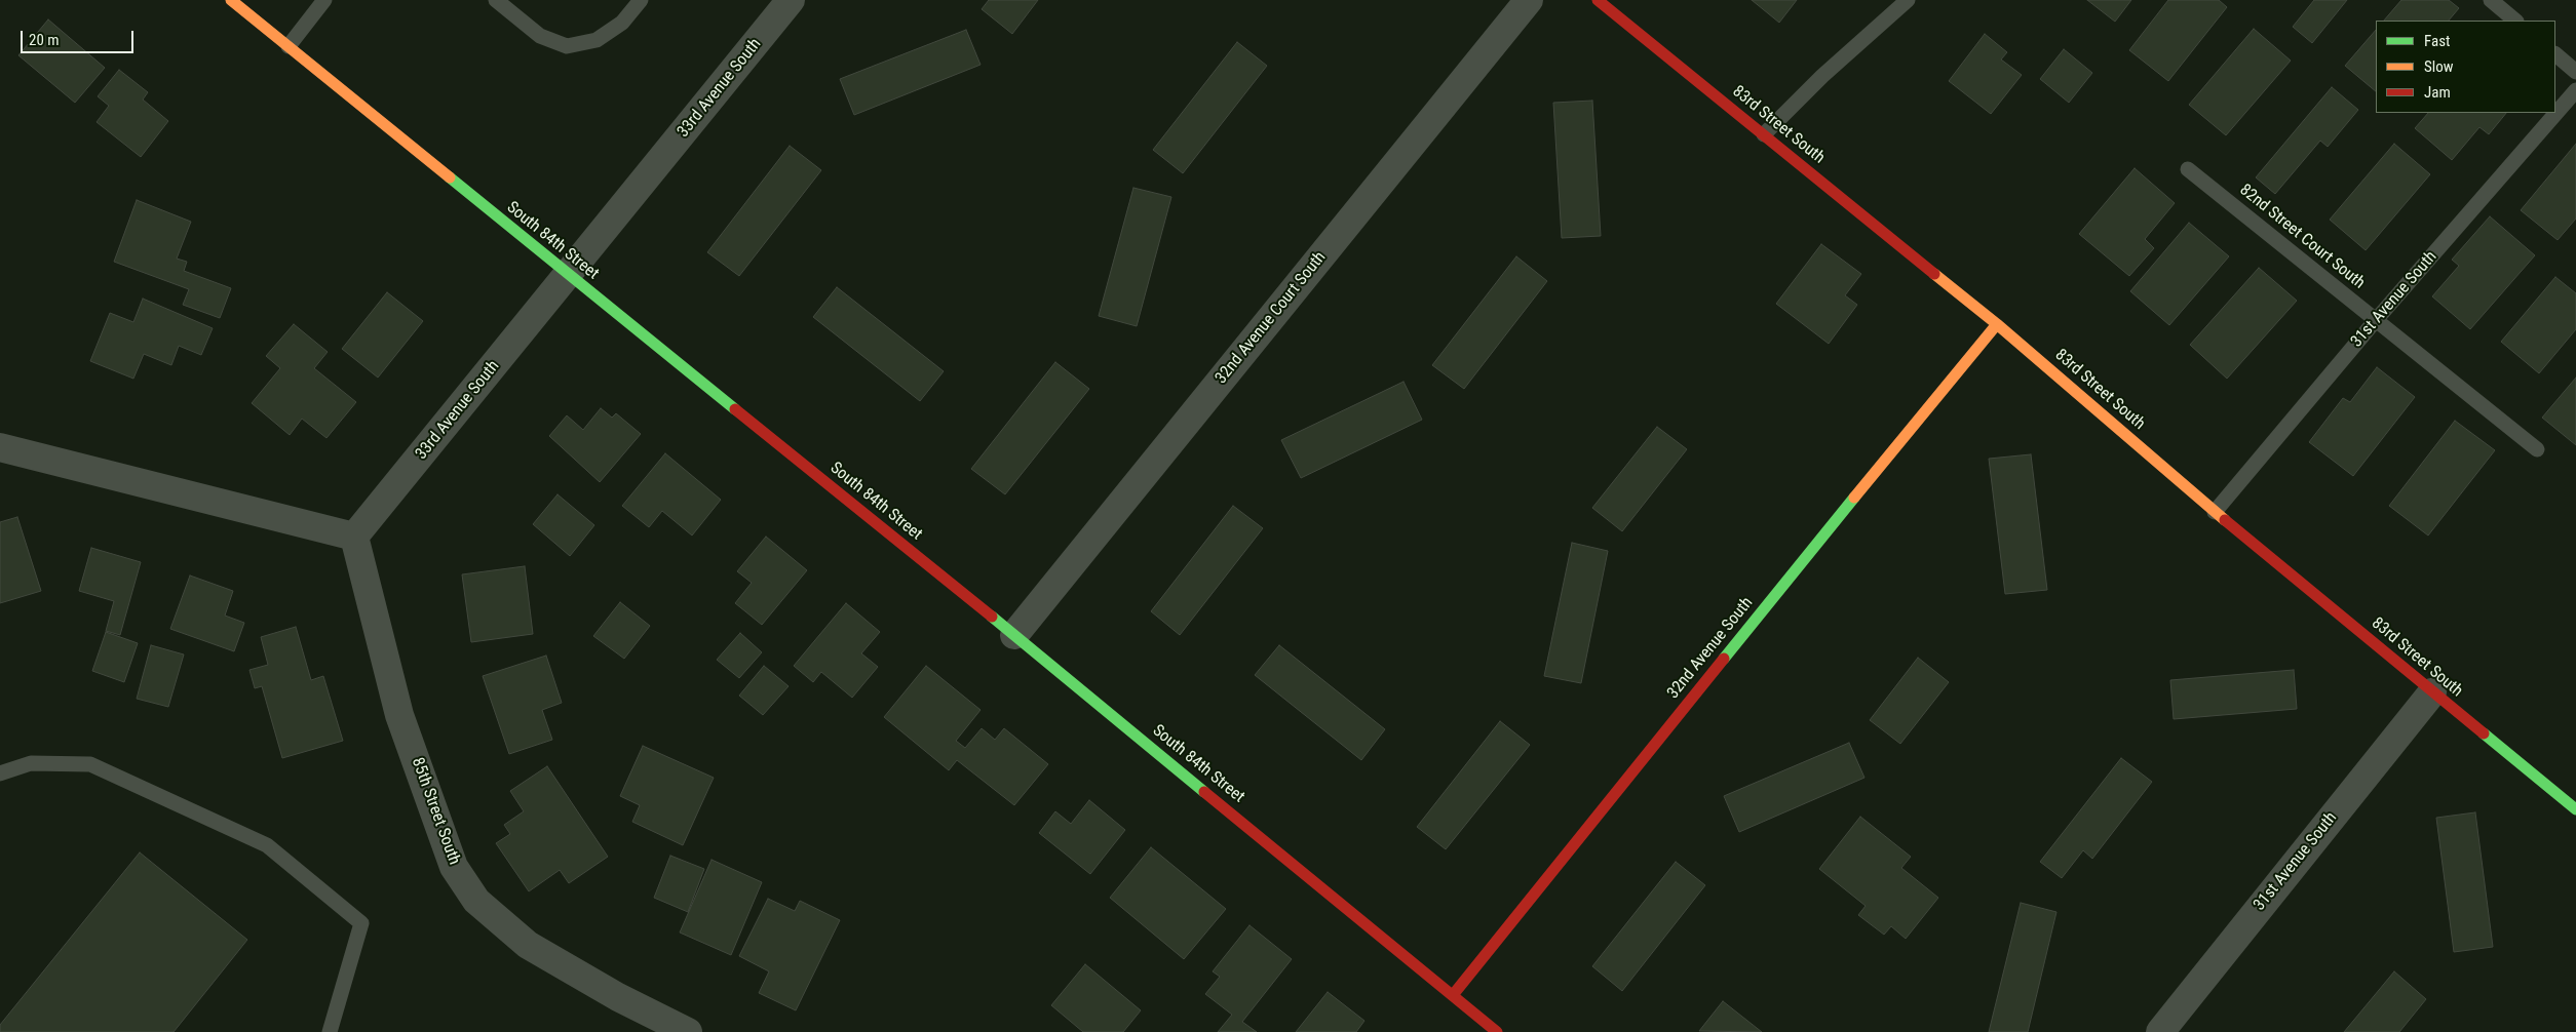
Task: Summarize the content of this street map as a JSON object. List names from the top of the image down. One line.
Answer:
{"streets":{"street":["33rd Avenue South","83rd Street South","South 84th Street","31st Avenue South","32nd Avenue Court South","32nd Avenue South","85th Street South"],"lane":["82nd Street Court South"]},"crossings":[["33rd Avenue South","South 84th Street"],["33rd Avenue South","85th Street South"],["83rd Street South","31st Avenue South"],["83rd Street South","32nd Avenue South"],["82nd Street Court South","31st Avenue South"],["South 84th Street","32nd Avenue Court South"],["South 84th Street","32nd Avenue South"]],"legend":["Fast","Slow","Jam"],"scale_bar":"20 m"}
